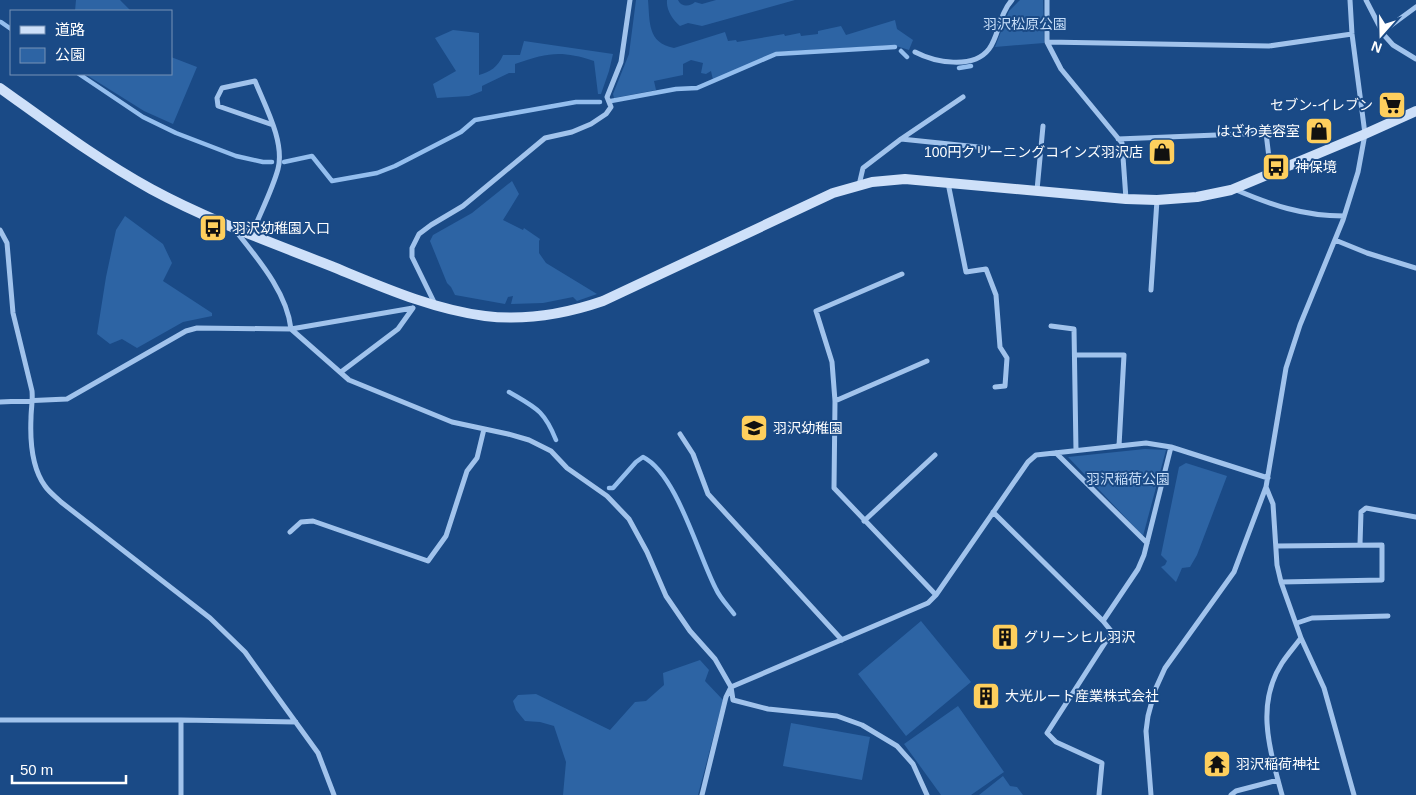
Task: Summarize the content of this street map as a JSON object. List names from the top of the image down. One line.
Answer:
{"parks":["羽沢松原公園","羽沢稲荷公園"],"places":{"supermarket":["セブン-イレブン"],"shop":["はざわ美容室","100円クリーニングコインズ羽沢店"],"bus stop":["神保境","羽沢幼稚園入口"],"school or university":["羽沢幼稚園"],"building":["グリーンヒル羽沢","大光ルート産業株式会社"],"temple":["羽沢稲荷神社"]},"legend":["道路","公園"],"scale_bar":"50 m","north":"bottom"}
